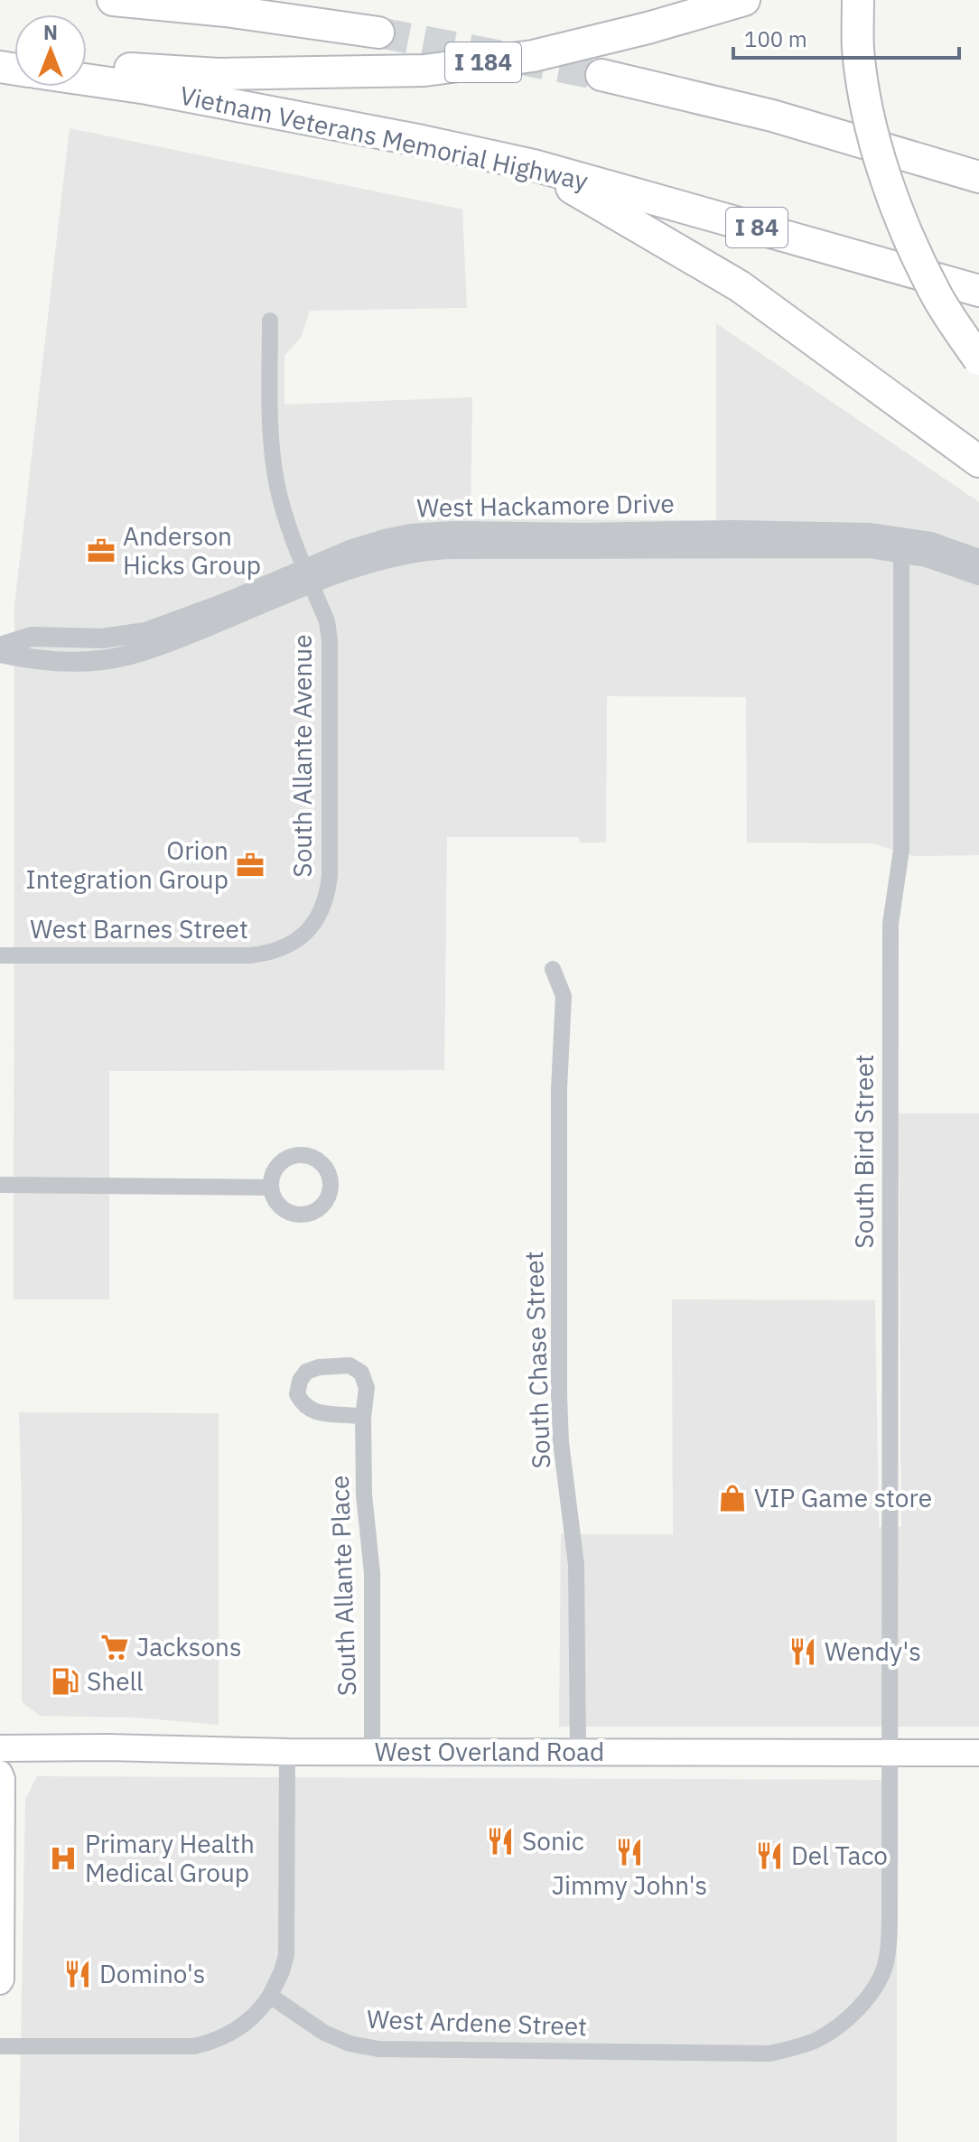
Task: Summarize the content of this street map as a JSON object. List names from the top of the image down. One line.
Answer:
{"streets":{"highway":["I 184","Vietnam Veterans Memorial Highway","I 84"],"main road":["West Overland Road"],"street":["West Hackamore Drive","South Allante Avenue","West Barnes Street","South Bird Street","South Chase Street","South Allante Place","West Ardene Street"]},"crossings":[["West Hackamore Drive","South Allante Avenue"],["West Hackamore Drive","South Bird Street"],["South Allante Avenue","West Barnes Street"],["South Bird Street","West Overland Road"],["South Bird Street","West Ardene Street"],["South Chase Street","West Overland Road"],["South Allante Place","West Overland Road"]],"places":{"office":["Anderson Hicks Group","Orion Integration Group"],"shop":["VIP Game store"],"supermarket":["Jacksons"],"restaurant":["Wendy's","Sonic","Jimmy John's","Del Taco","Domino's"],"fuel station":["Shell"],"hospital":["Primary Health Medical Group"]},"scale_bar":"100 m","north":"top"}
